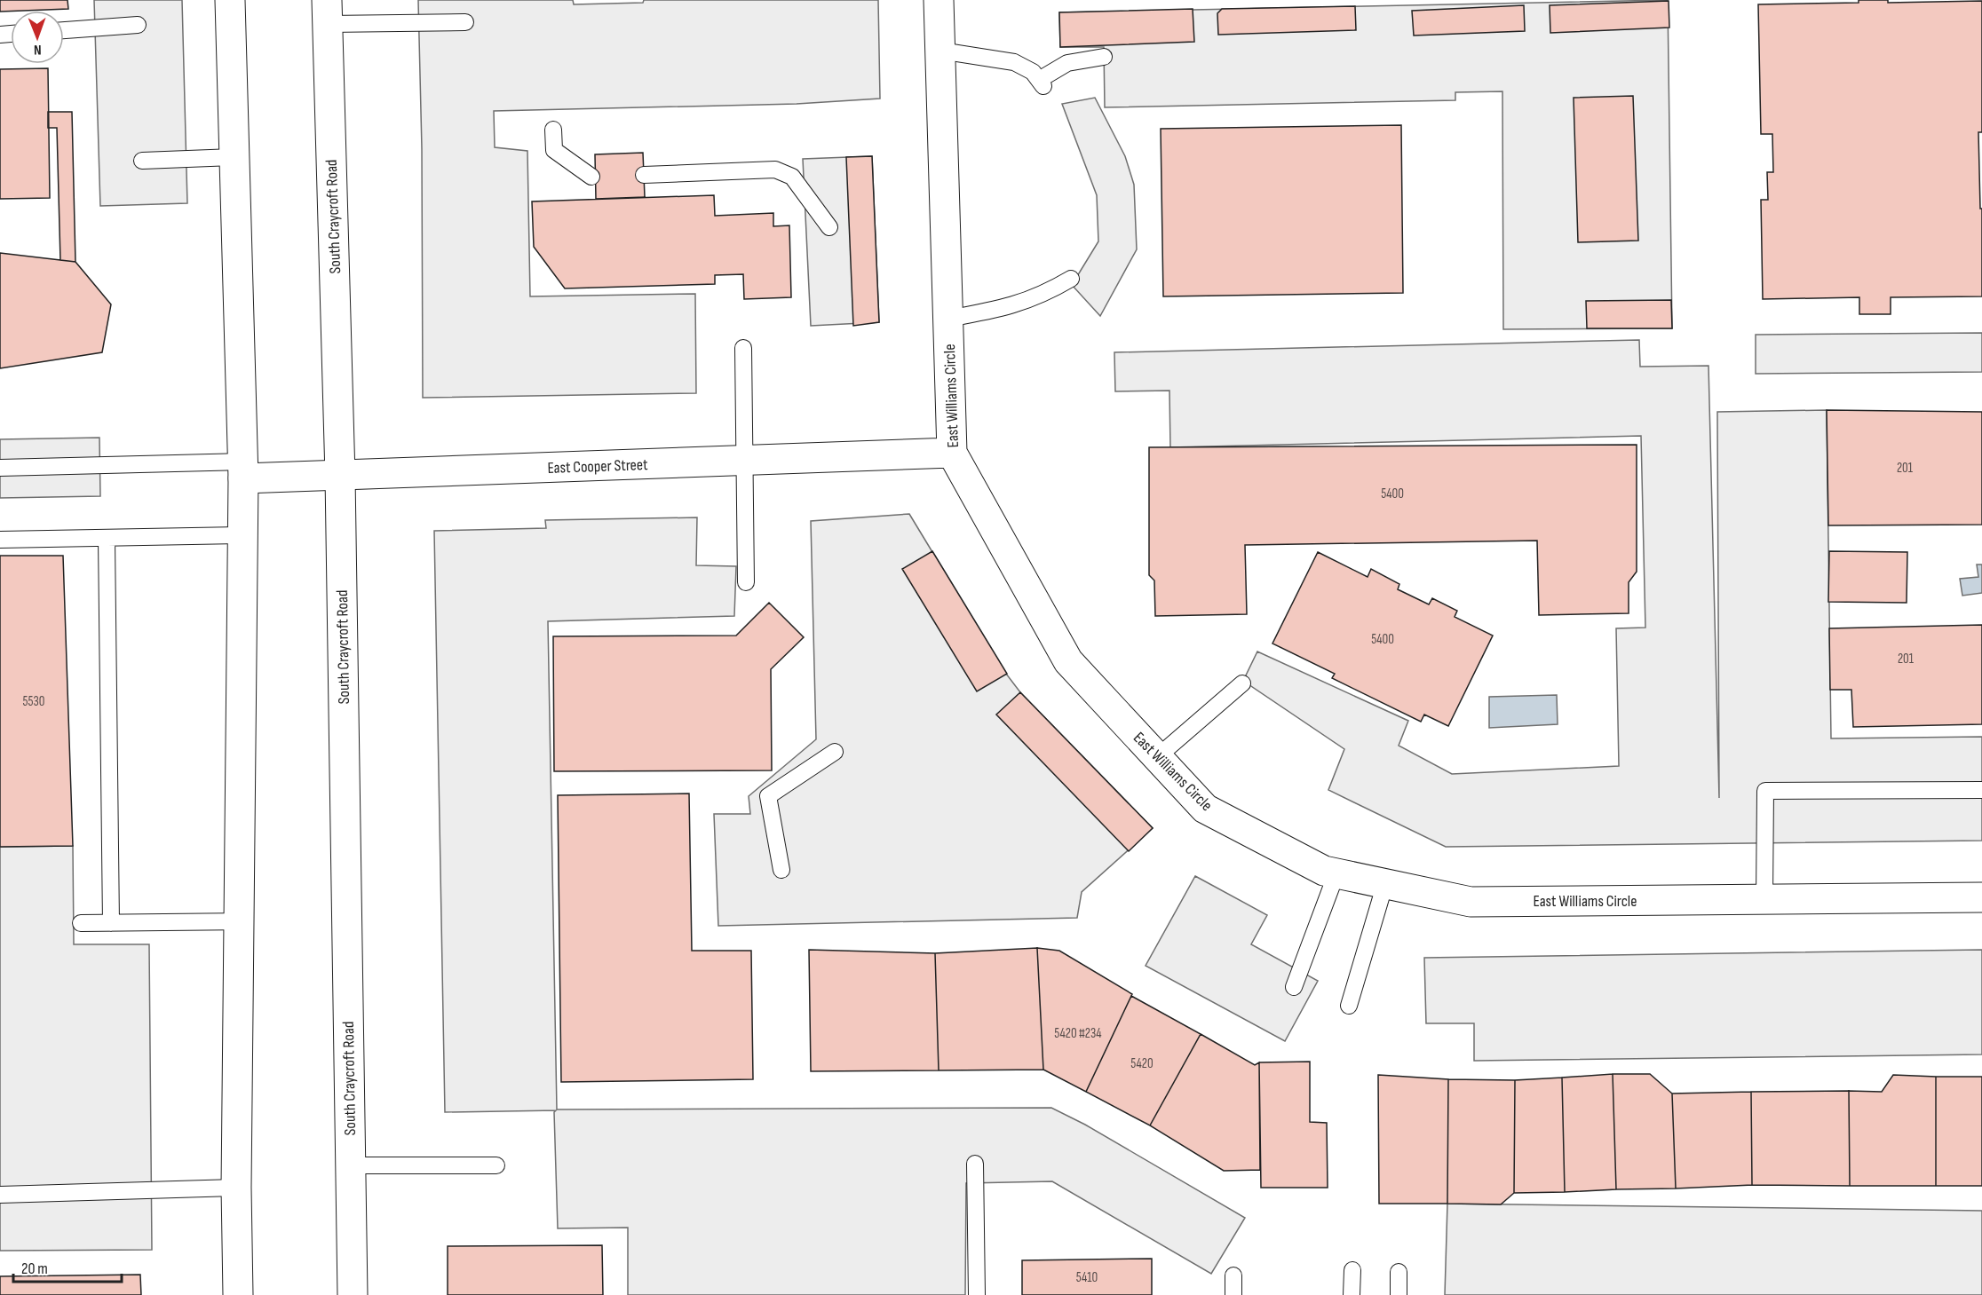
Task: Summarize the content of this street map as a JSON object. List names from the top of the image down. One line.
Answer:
{"streets":{"main road":["South Craycroft Road","East Williams Circle","East Cooper Street"]},"crossings":[["South Craycroft Road","East Cooper Street"],["East Williams Circle","East Cooper Street"]],"house_numbers":["201","5400","5400","201","5530","5420 #234","5420","5410"],"scale_bar":"20 m","north":"bottom"}
